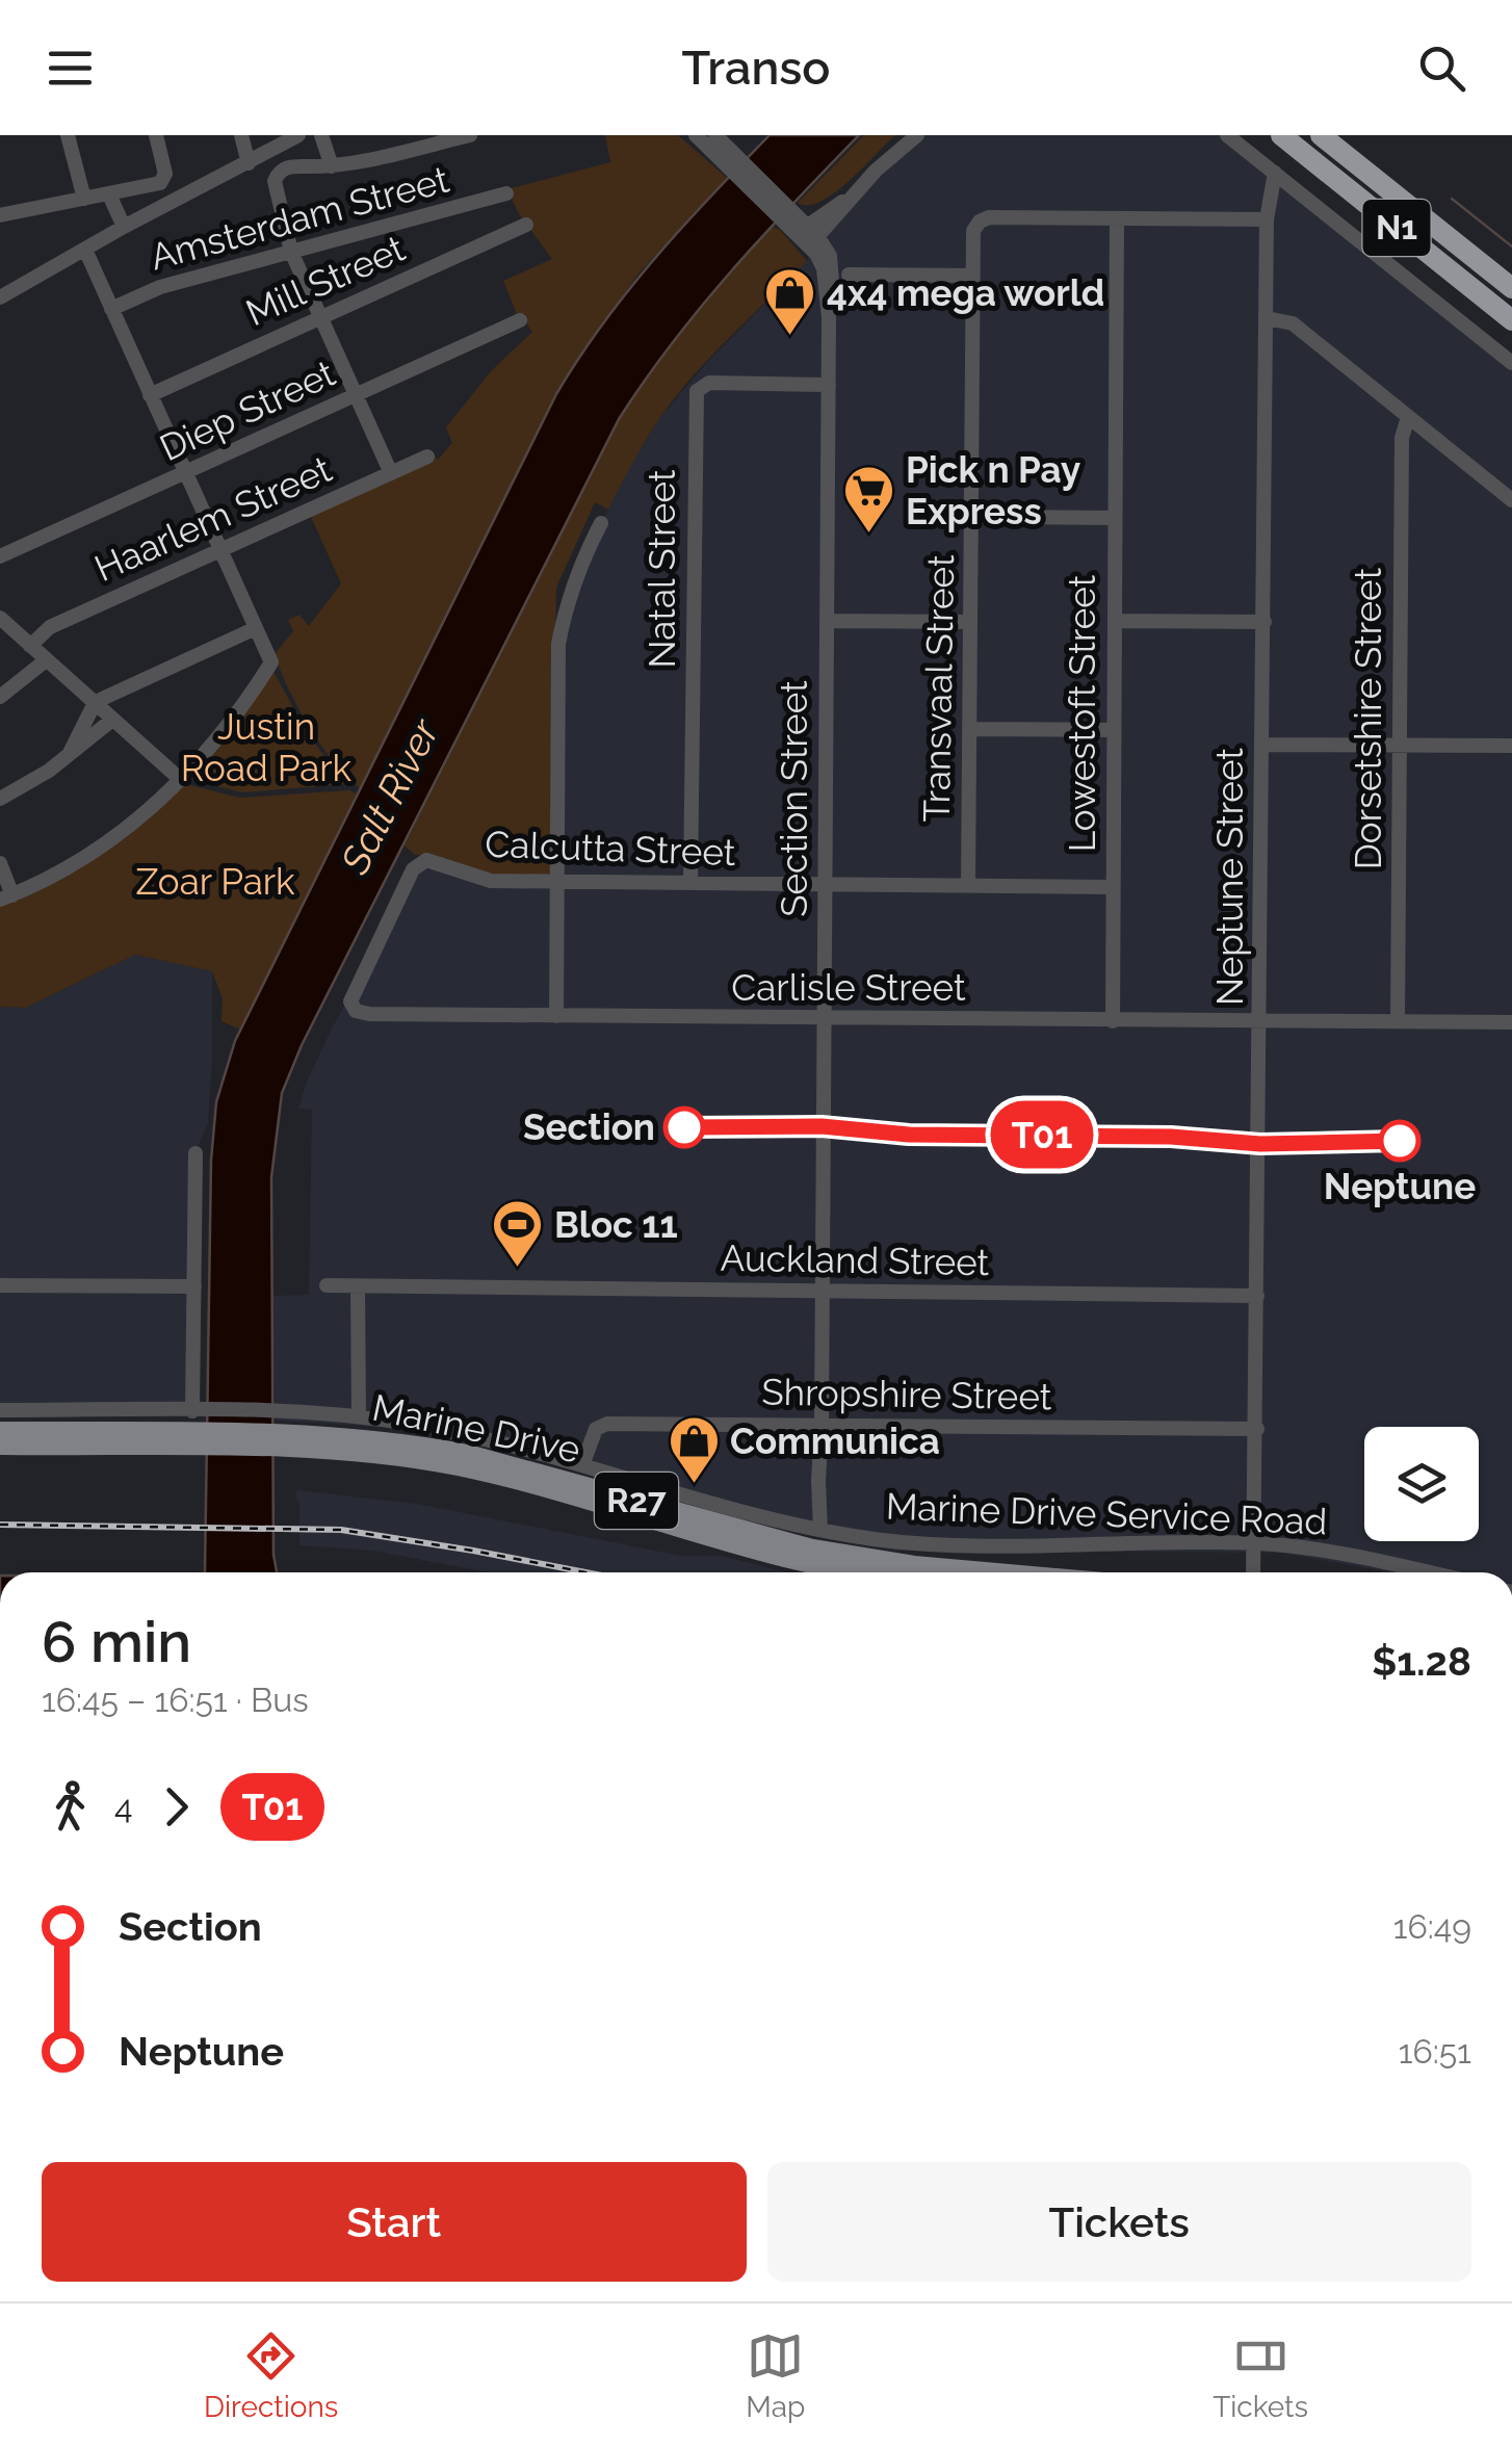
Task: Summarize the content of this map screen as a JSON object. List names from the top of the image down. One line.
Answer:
{"streets":{"highway":["N1"],"main road":["Marine Drive","R27"],"street":["Amsterdam Street","Mill Street","Diep Street","Haarlem Street","Natal Street","Transvaal Street","Lowestoft Street","Dorsetshire Street","Section Street","Calcutta Street","Neptune Street","Carlisle Street","Auckland Street","Shropshire Street","Marine Drive Service Road"]},"crossings":[["Natal Street","Section Street"],["Natal Street","Calcutta Street"],["Transvaal Street","Lowestoft Street"],["Transvaal Street","Calcutta Street"],["Transvaal Street","Neptune Street"],["Lowestoft Street","Calcutta Street"],["Lowestoft Street","Carlisle Street"],["Dorsetshire Street","Carlisle Street"],["Section Street","Calcutta Street"],["Section Street","Carlisle Street"],["Section Street","Auckland Street"],["Section Street","Shropshire Street"],["Section Street","Marine Drive Service Road"],["Calcutta Street","Carlisle Street"],["Neptune Street","Carlisle Street"],["Neptune Street","Auckland Street"],["Neptune Street","Shropshire Street"],["Neptune Street","Marine Drive Service Road"],["Shropshire Street","Marine Drive Service Road"]],"water":["Salt River"],"parks":["Justin Road Park","Zoar Park"],"places":{"shop":["4x4 mega world","Communica"],"supermarket":["Pick n Pay Express"],"other":["Section","Neptune"],"sports":["Bloc 11"]},"lines":["bus line T01"],"page":{"header":"Transo","on_map":"T01","heading":["6 min","16:45 – 16:51 · Bus","$1.28"],"legs":["4","T01"],"list":[{"name":"Section","value":"16:49"},{"name":"Neptune","value":"16:51"}],"buttons":["Start","Tickets"],"tabs":["Directions","Map","Tickets"]}}
